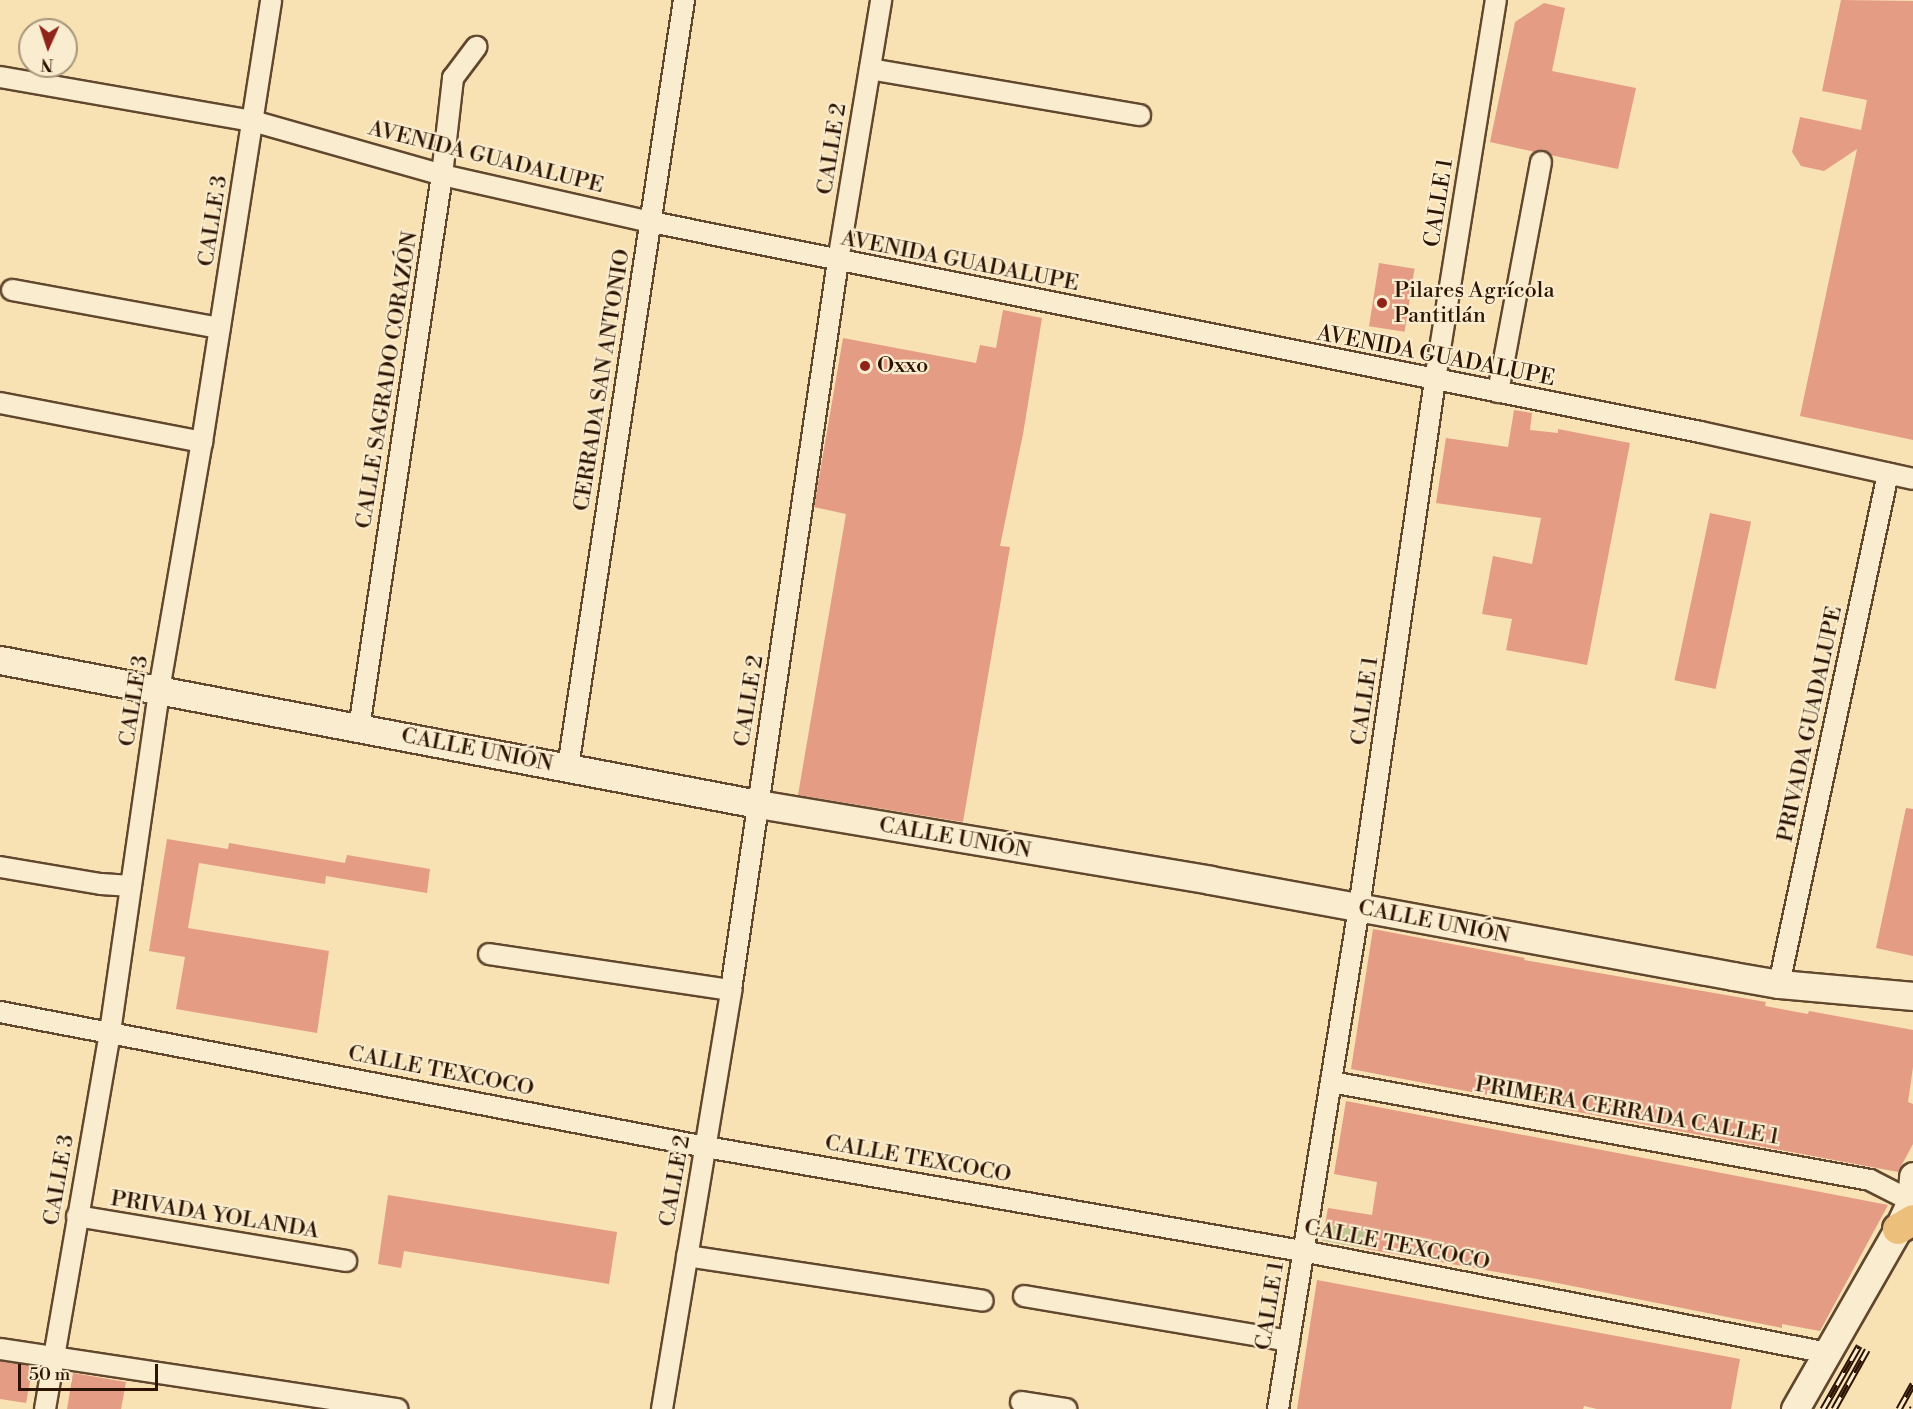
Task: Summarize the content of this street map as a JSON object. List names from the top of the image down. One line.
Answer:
{"streets":{"street":["CALLE 2","AVENIDA GUADALUPE","CALLE 1","CALLE 3","CALLE SAGRADO CORAZÓN","CERRADA SAN ANTONIO","PRIVADA GUADALUPE","CALLE UNIÓN","CALLE TEXCOCO","PRIMERA CERRADA CALLE 1","PRIVADA YOLANDA"]},"crossings":[["CALLE 2","AVENIDA GUADALUPE"],["CALLE 2","CALLE UNIÓN"],["CALLE 2","CALLE TEXCOCO"],["AVENIDA GUADALUPE","CALLE 1"],["AVENIDA GUADALUPE","CALLE 3"],["AVENIDA GUADALUPE","CALLE SAGRADO CORAZÓN"],["AVENIDA GUADALUPE","CERRADA SAN ANTONIO"],["AVENIDA GUADALUPE","PRIVADA GUADALUPE"],["CALLE 1","CALLE UNIÓN"],["CALLE 1","CALLE TEXCOCO"],["CALLE 1","PRIMERA CERRADA CALLE 1"],["CALLE 3","CALLE UNIÓN"],["CALLE 3","CALLE TEXCOCO"],["CALLE 3","PRIVADA YOLANDA"],["CALLE SAGRADO CORAZÓN","CALLE UNIÓN"],["CERRADA SAN ANTONIO","CALLE UNIÓN"],["PRIVADA GUADALUPE","CALLE UNIÓN"]],"places":["Pilares Agrícola Pantitlán","Oxxo"],"scale_bar":"50 m","north":"bottom"}
